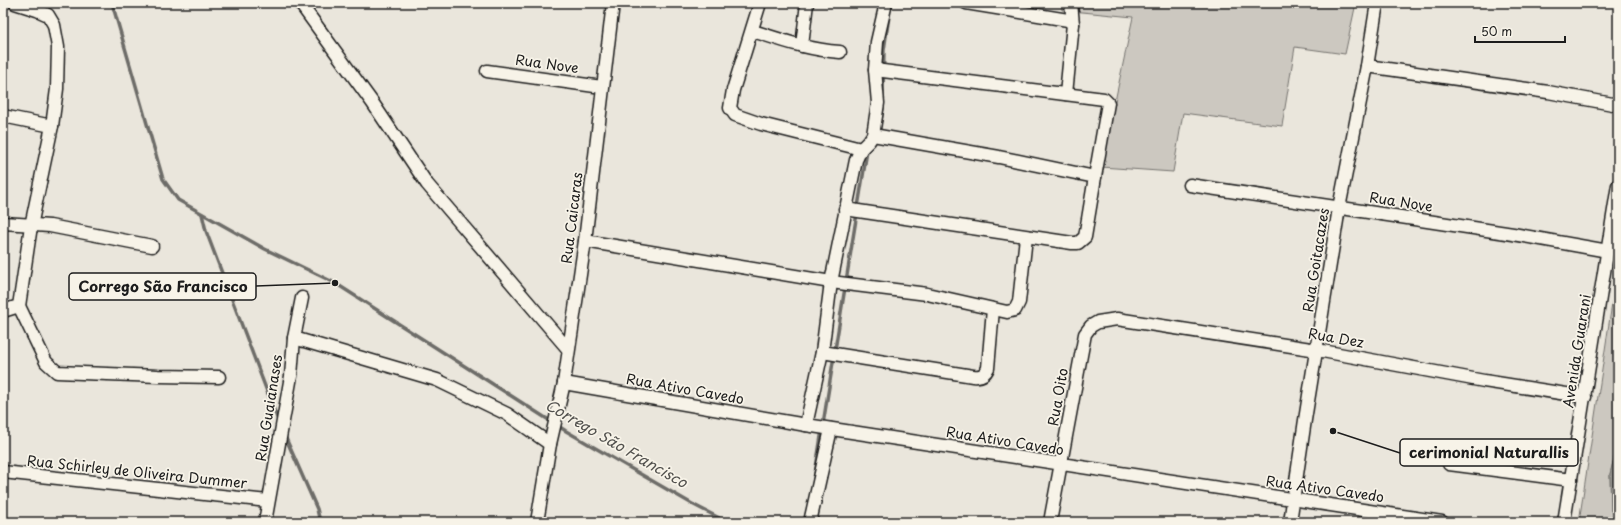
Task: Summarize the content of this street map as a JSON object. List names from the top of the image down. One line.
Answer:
{"streets":{"street":["Rua Nove","Rua Caicaras","Rua Goitacazes","Rua Dez","Avenida Guarani","Rua Ativo Cavedo","Rua Oito","Rua Guaianases","Rua Schirley de Oliveira Dummer"]},"crossings":[["Rua Nove","Rua Caicaras"],["Rua Nove","Rua Goitacazes"],["Rua Nove","Avenida Guarani"],["Rua Caicaras","Rua Ativo Cavedo"],["Rua Goitacazes","Rua Dez"],["Rua Goitacazes","Rua Ativo Cavedo"],["Rua Dez","Avenida Guarani"],["Rua Dez","Rua Oito"],["Rua Ativo Cavedo","Rua Oito"],["Rua Guaianases","Rua Schirley de Oliveira Dummer"]],"water":["Corrego São Francisco"],"places":["Corrego São Francisco","cerimonial Naturallis"],"scale_bar":"50 m"}
